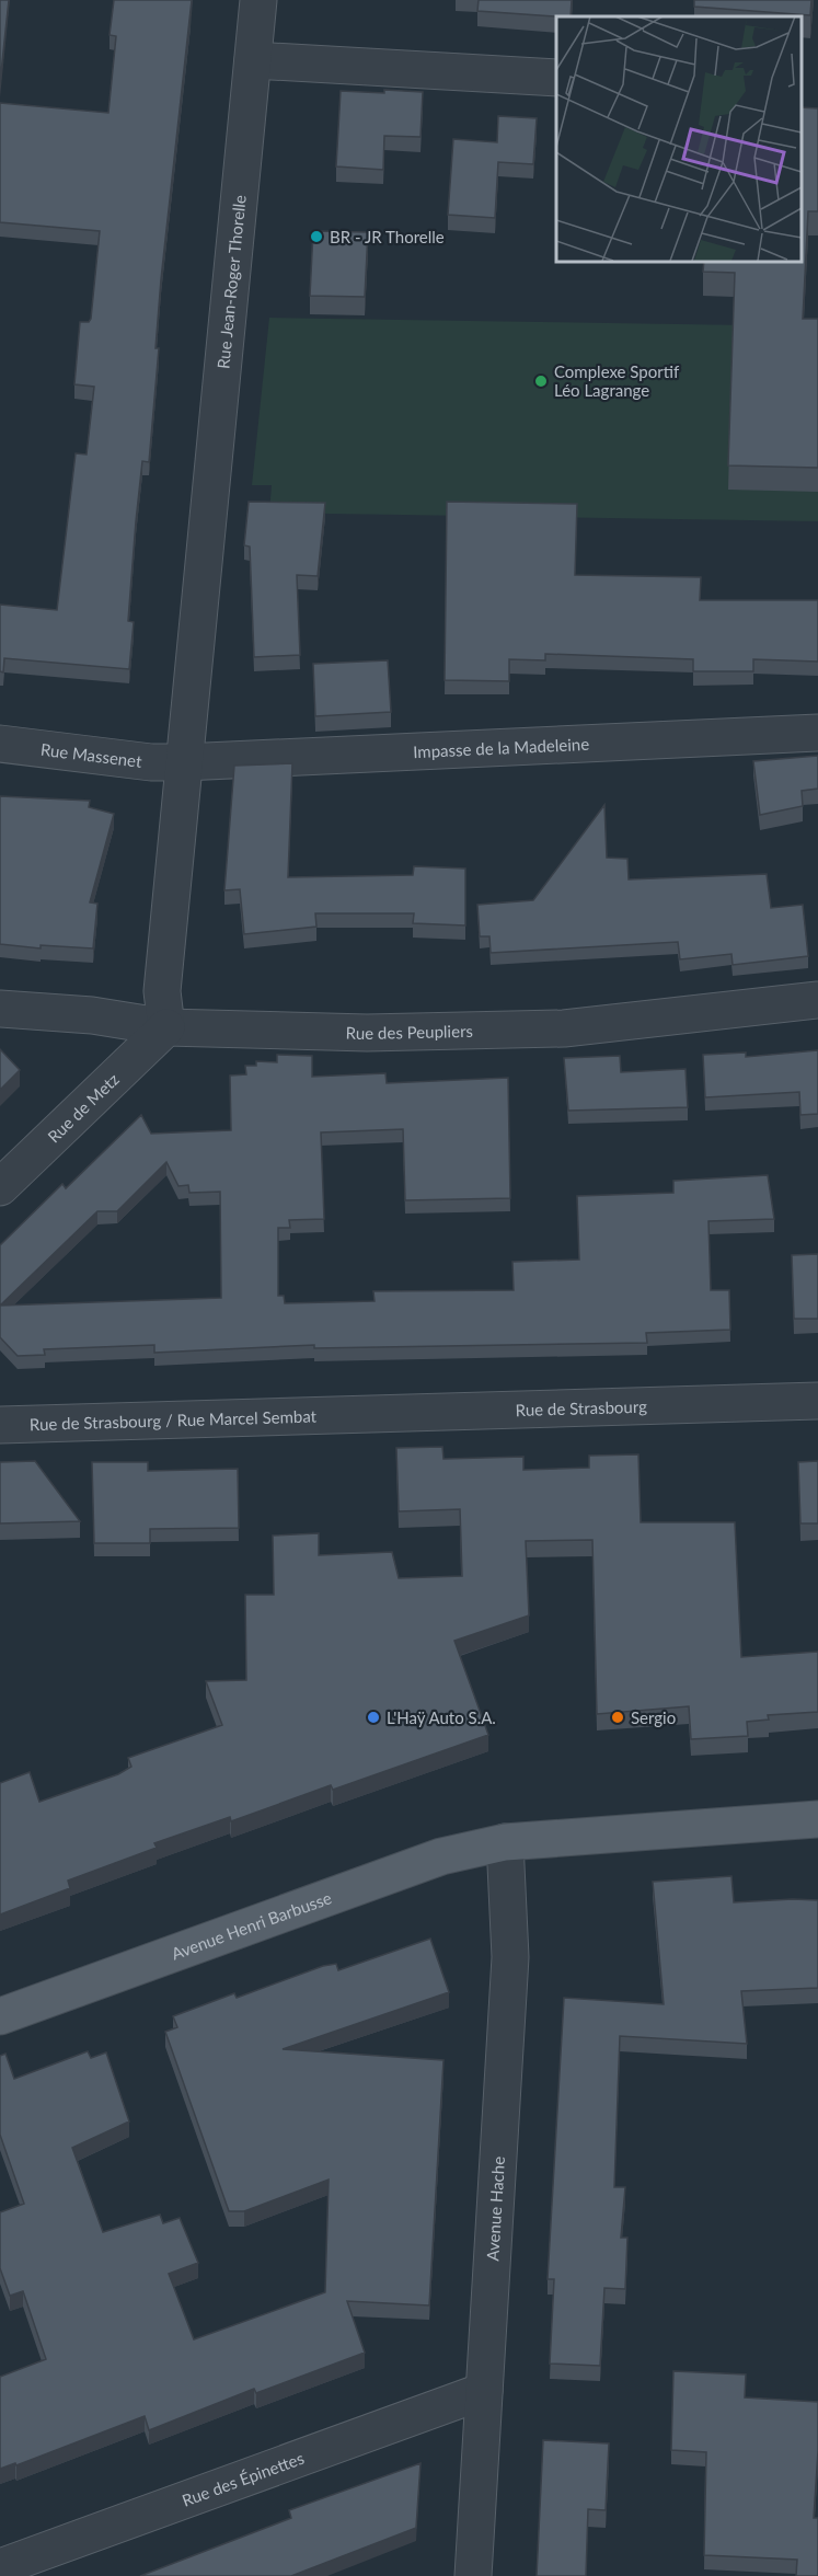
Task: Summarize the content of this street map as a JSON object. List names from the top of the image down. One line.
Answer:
{"streets":{"main road":["Avenue Henri Barbusse"],"street":["Rue Jean-Roger Thorelle","Impasse de la Madeleine","Rue Massenet","Rue des Peupliers","Rue de Metz","Rue de Strasbourg","Rue de Strasbourg / Rue Marcel Sembat","Avenue Hache","Rue des Épinettes"]},"crossings":[["Rue Jean-Roger Thorelle","Impasse de la Madeleine"],["Rue Jean-Roger Thorelle","Rue Massenet"],["Rue Jean-Roger Thorelle","Rue des Peupliers"],["Rue Jean-Roger Thorelle","Rue de Metz"],["Impasse de la Madeleine","Rue Massenet"],["Rue des Peupliers","Rue de Metz"],["Rue de Strasbourg","Rue de Strasbourg / Rue Marcel Sembat"],["Avenue Henri Barbusse","Avenue Hache"],["Avenue Hache","Rue des Épinettes"]],"places":["BR - JR Thorelle","Complexe Sportif Léo Lagrange","L'Haÿ Auto S.A.","Sergio"]}
